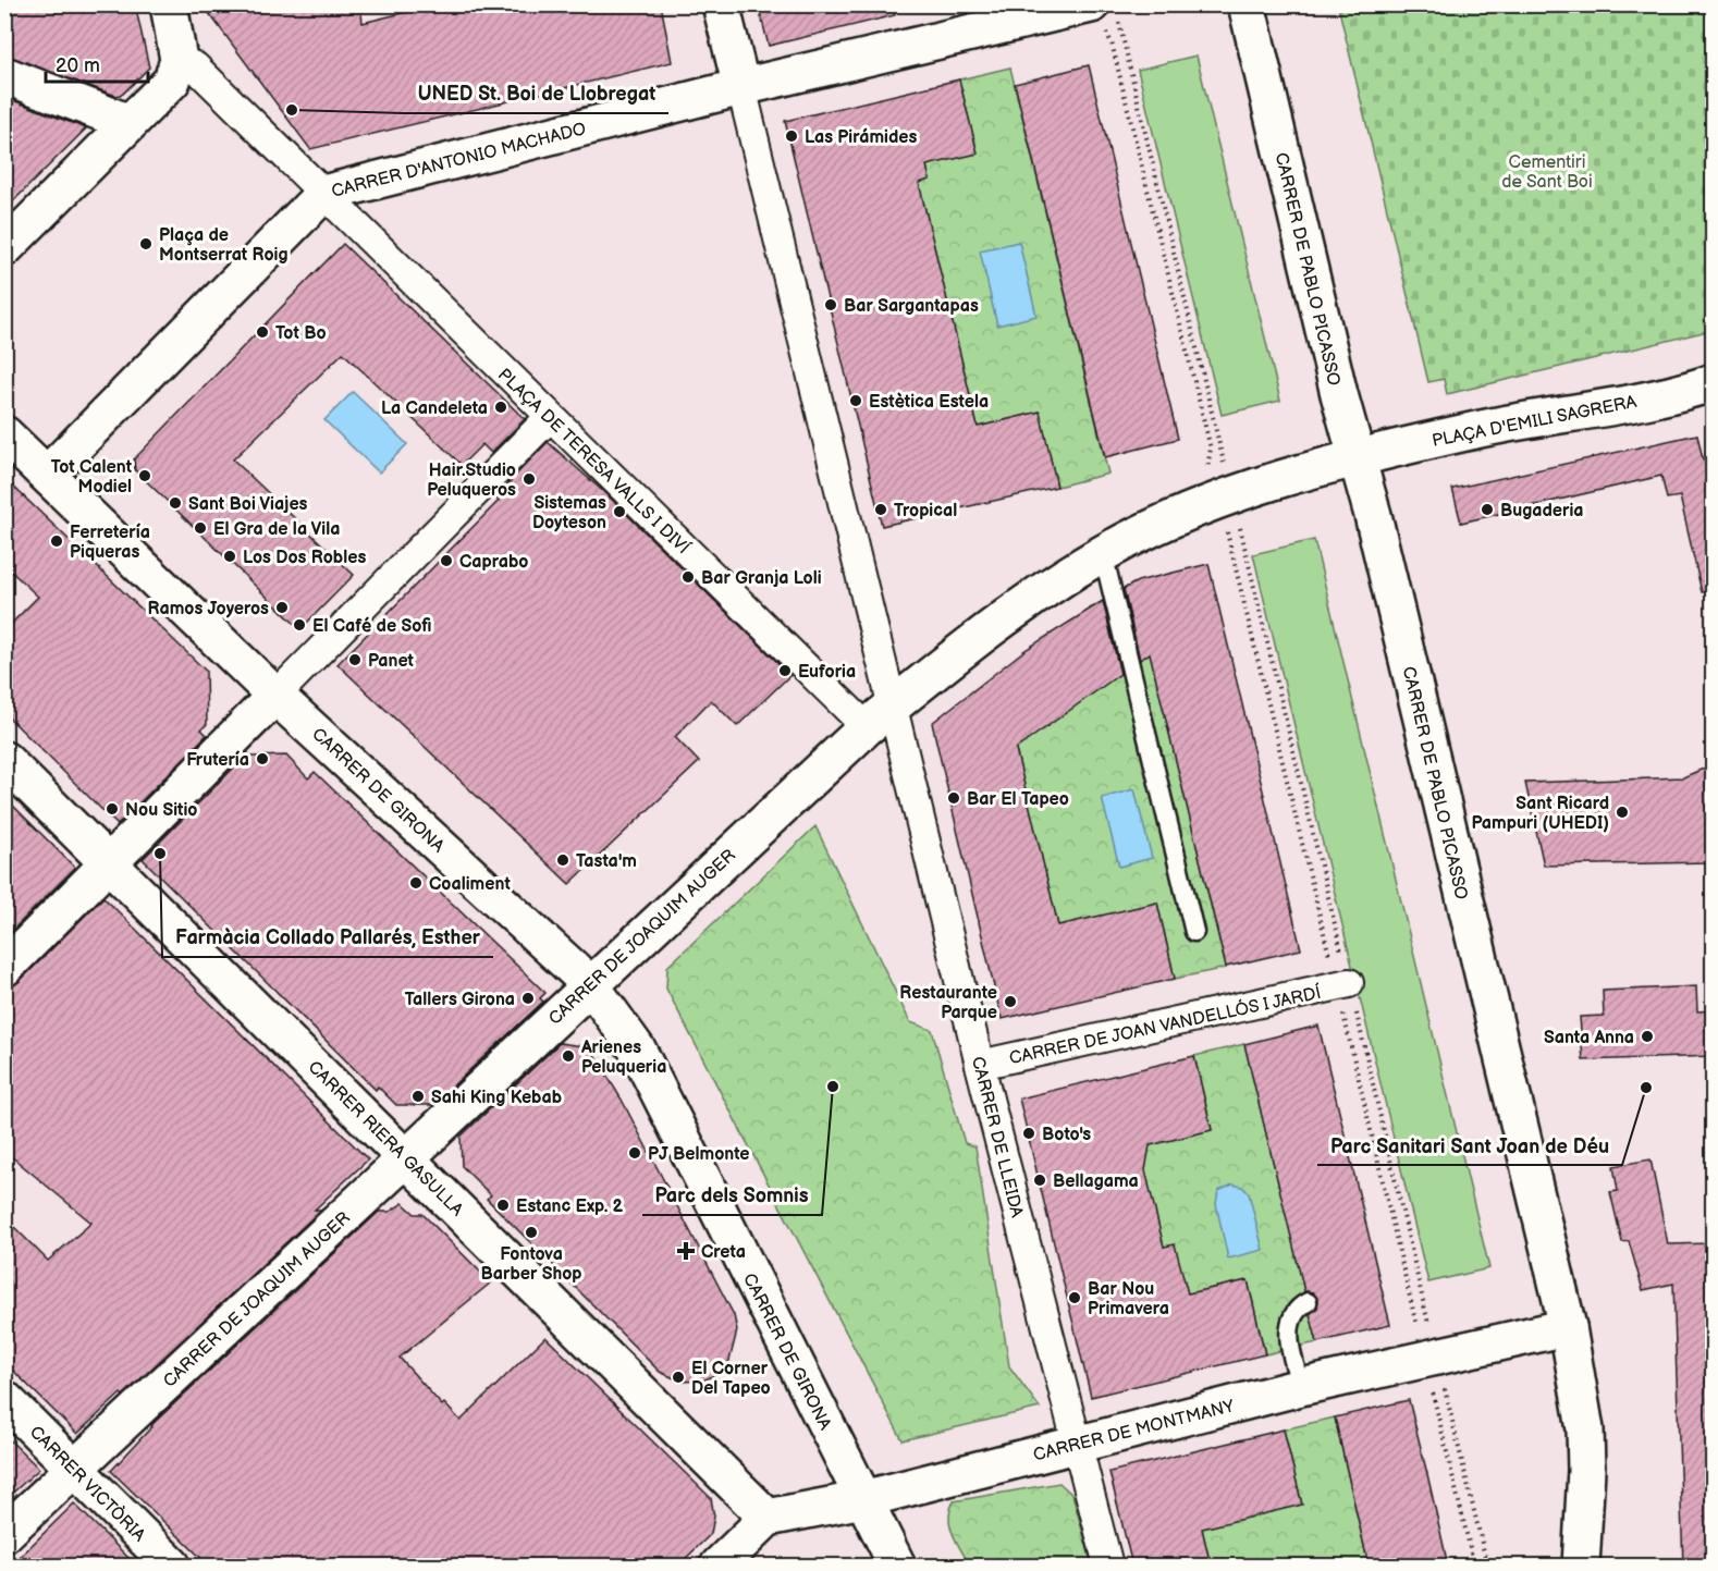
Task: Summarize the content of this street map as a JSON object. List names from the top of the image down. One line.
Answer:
{"streets":{"street":["CARRER D'ANTONIO MACHADO","CARRER DE PABLO PICASSO","PLAÇA D'EMILI SAGRERA","PLAÇA DE TERESA VALLS I DIVÍ","CARRER DE GIRONA","CARRER DE JOAQUIM AUGER","CARRER DE JOAN VANDELLÓS I JARDÍ","CARRER DE LLEIDA","CARRER RIERA GASULLA","CARRER DE MONTMANY","CARRER VICTÒRIA"]},"crossings":[["CARRER D'ANTONIO MACHADO","PLAÇA DE TERESA VALLS I DIVÍ"],["CARRER D'ANTONIO MACHADO","CARRER DE GIRONA"],["CARRER DE PABLO PICASSO","PLAÇA D'EMILI SAGRERA"],["CARRER DE PABLO PICASSO","CARRER DE JOAQUIM AUGER"],["CARRER DE PABLO PICASSO","CARRER DE MONTMANY"],["PLAÇA D'EMILI SAGRERA","CARRER DE JOAQUIM AUGER"],["PLAÇA DE TERESA VALLS I DIVÍ","CARRER DE JOAQUIM AUGER"],["PLAÇA DE TERESA VALLS I DIVÍ","CARRER DE LLEIDA"],["CARRER DE GIRONA","CARRER DE JOAQUIM AUGER"],["CARRER DE GIRONA","CARRER DE MONTMANY"],["CARRER DE JOAQUIM AUGER","CARRER DE LLEIDA"],["CARRER DE JOAQUIM AUGER","CARRER RIERA GASULLA"],["CARRER DE JOAQUIM AUGER","CARRER VICTÒRIA"],["CARRER DE JOAN VANDELLÓS I JARDÍ","CARRER DE LLEIDA"],["CARRER DE LLEIDA","CARRER DE MONTMANY"],["CARRER RIERA GASULLA","CARRER DE MONTMANY"]],"parks":["Cementiri de Sant Boi"],"places":{"other":["UNED St. Boi de Llobregat","Las Pirámides","Plaça de Montserrat Roig","Bar Sargantapas","Tot Bo","Estètica Estela","La Candeleta","Tot Calent Modiel","Hair.Studio Peluqueros","Sant Boi Viajes","Tropical","Bugaderia","Sistemas Doyteson","El Gra de la Vila","Ferretería Piqueras","Los Dos Robles","Caprabo","Bar Granja Loli","Ramos Joyeros","El Café de Sofi","Panet","Euforia","Frutería","Bar El Tapeo","Nou Sitio","Sant Ricard Pampuri (UHEDI)","Farmàcia Collado Pallarés, Esther","Tasta'm","Coaliment","Tallers Girona","Restaurante Parque","Santa Anna","Arienes Peluqueria","Parc dels Somnis","Parc Sanitari Sant Joan de Déu","Sahi King Kebab","Boto's","PJ Belmonte","Bellagama","Estanc Exp. 2","Fontova Barber Shop","Bar Nou Primavera","El Corner Del Tapeo"],"health":["Creta"]},"scale_bar":"20 m"}
